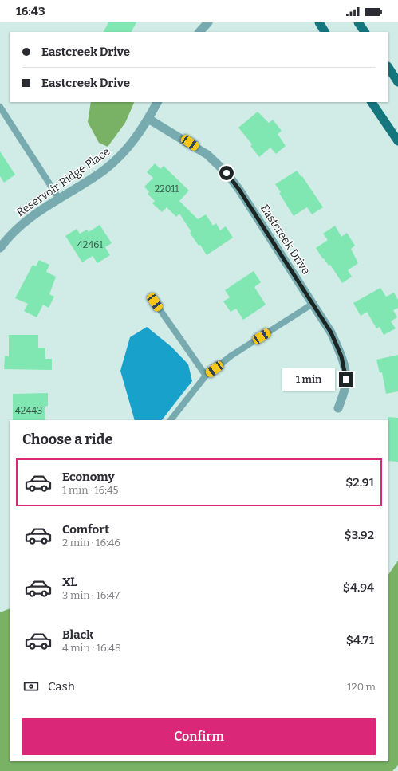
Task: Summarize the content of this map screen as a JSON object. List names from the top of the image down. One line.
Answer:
{"streets":{"street":["Reservoir Ridge Place","Eastcreek Drive"]},"crossings":[["Reservoir Ridge Place","Eastcreek Drive"]],"house_numbers":["22011","42461","42443"],"page":{"status":"16:43","banner":["Eastcreek Drive","Eastcreek Drive"],"bubble":"1 min","heading":"Choose a ride","list":[{"name":"Economy","note":"1 min · 16:45","value":"$2.91"},{"name":"Comfort","note":"2 min · 16:46","value":"$3.92"},{"name":"XL","note":"3 min · 16:47","value":"$4.94"},{"name":"Black","note":"4 min · 16:48","value":"$4.71"}],"pay":["Cash","120 m"],"buttons":"Confirm"}}
